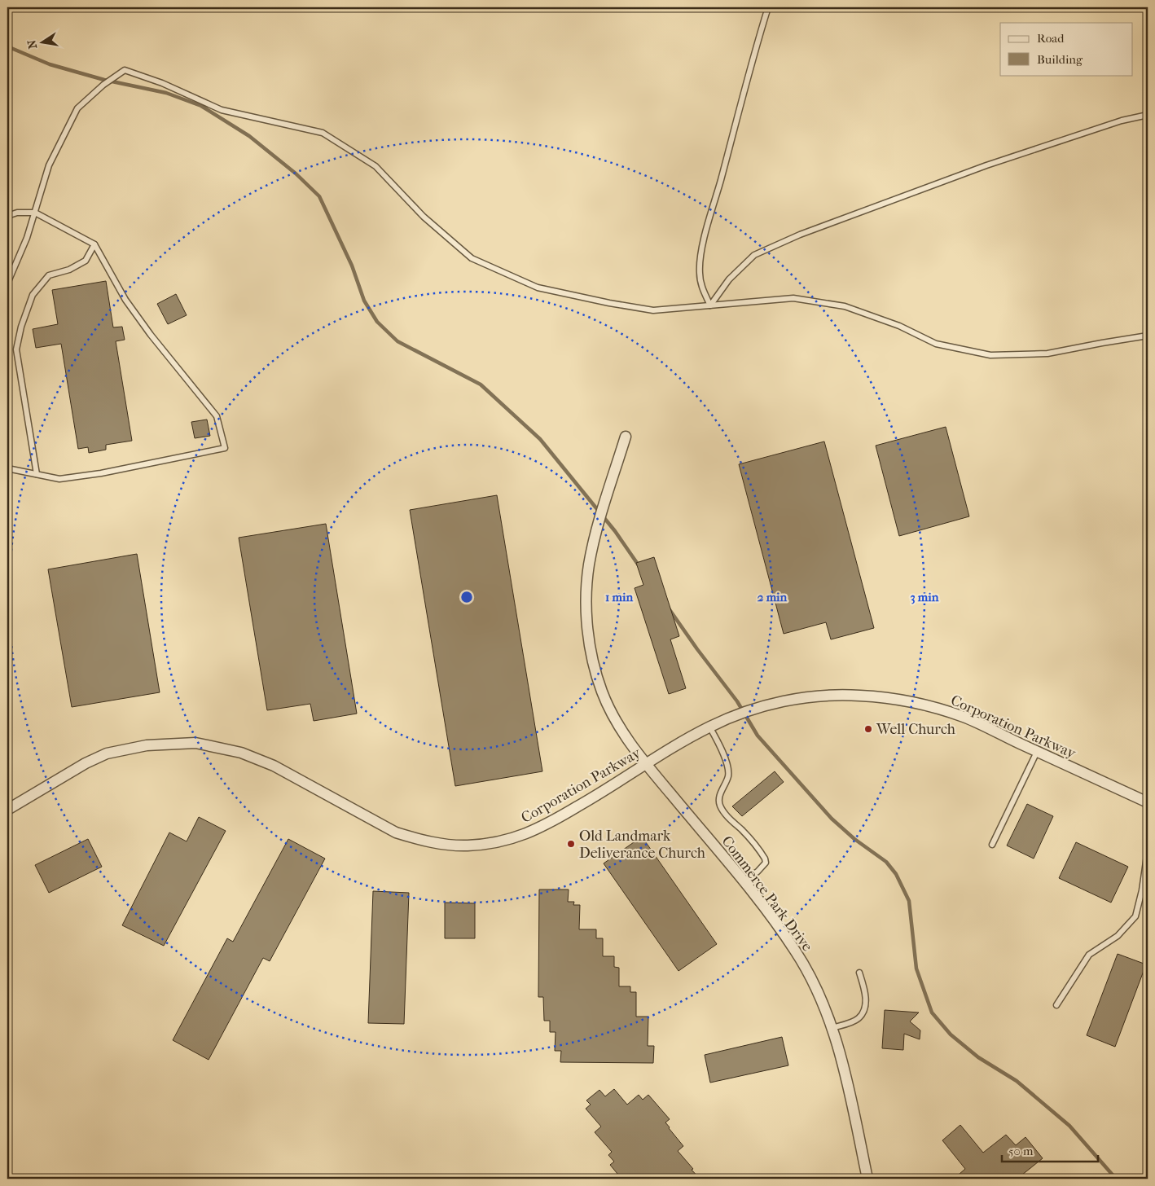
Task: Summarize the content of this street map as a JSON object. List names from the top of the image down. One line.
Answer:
{"streets":{"street":["Corporation Parkway","Commerce Park Drive"]},"crossings":[["Corporation Parkway","Commerce Park Drive"]],"places":["Well Church","Old Landmark Deliverance Church"],"legend":["Road","Building"],"scale_bar":"50 m","north":"left","rings":["1 min","2 min","3 min"]}
